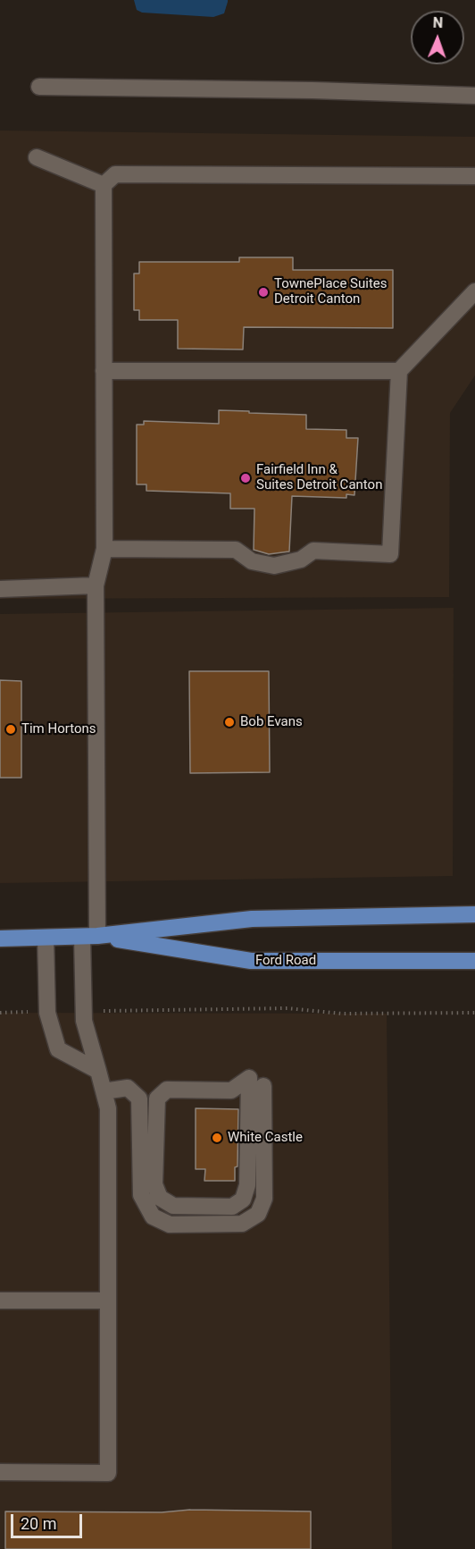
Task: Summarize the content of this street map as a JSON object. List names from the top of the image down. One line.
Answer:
{"streets":{"main road":["Ford Road"]},"places":["TownePlace Suites Detroit Canton","Fairfield Inn & Suites Detroit Canton","Bob Evans","Tim Hortons","White Castle"],"scale_bar":"20 m","north":"top"}
